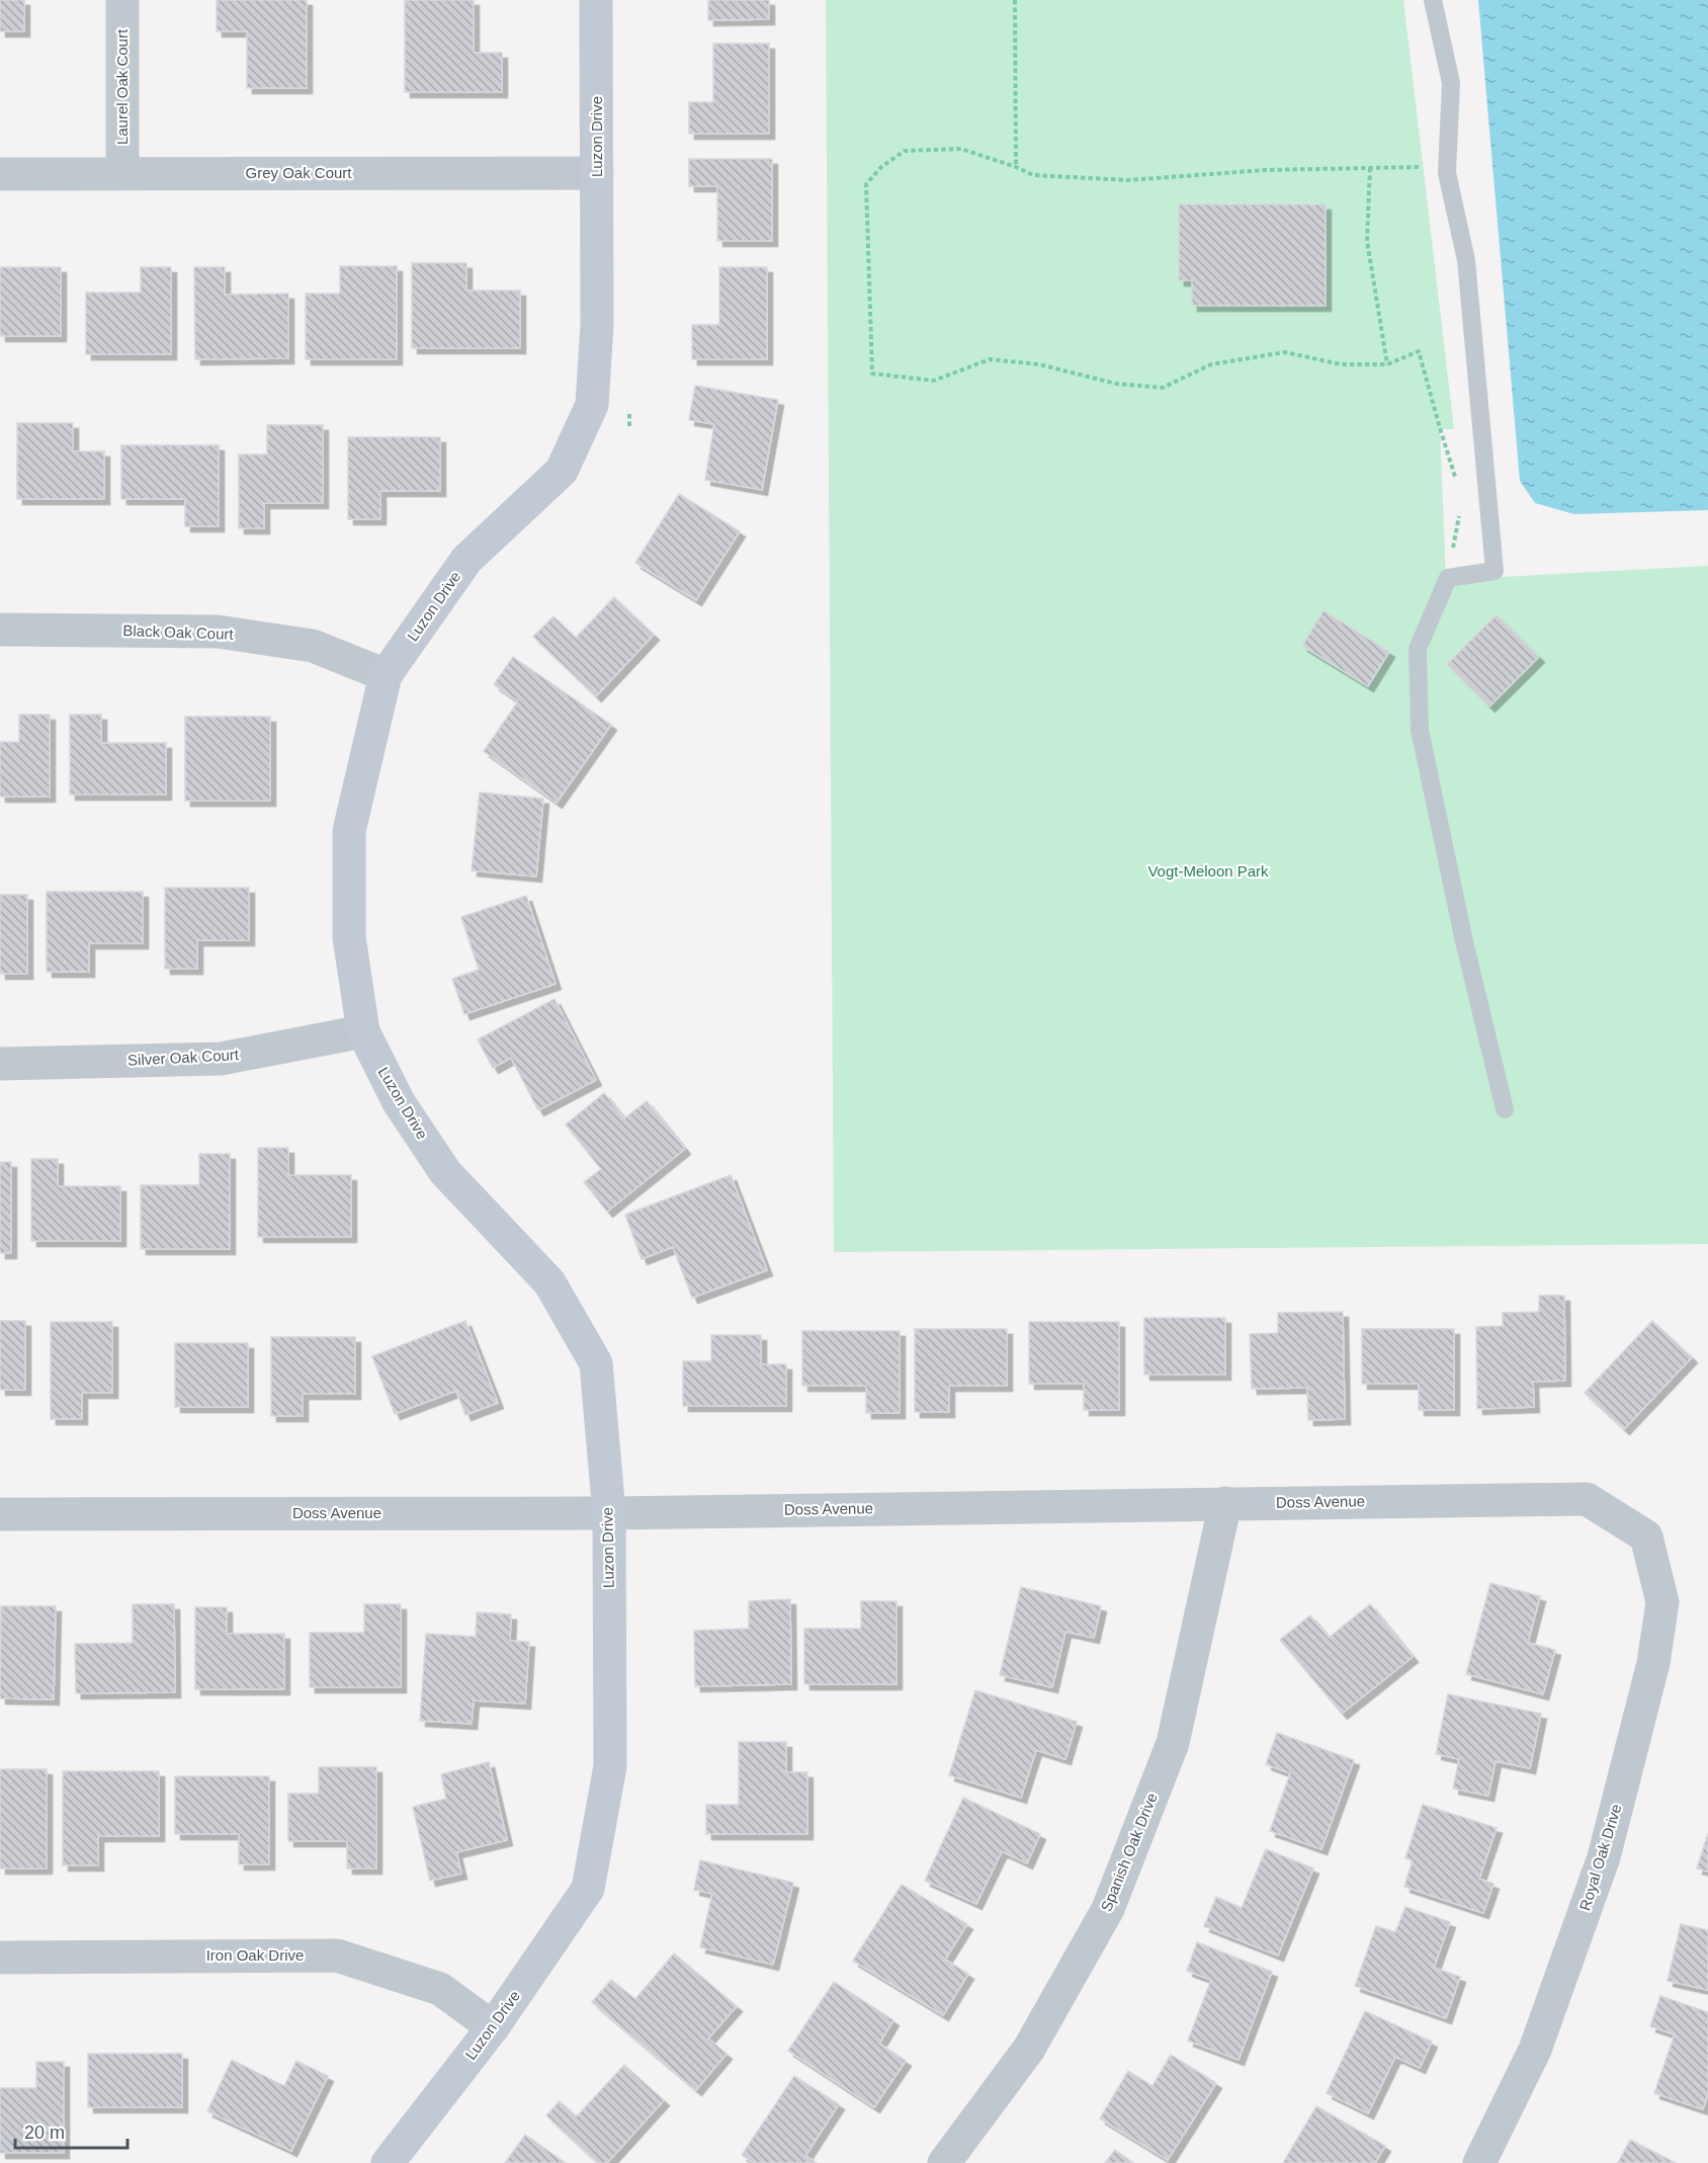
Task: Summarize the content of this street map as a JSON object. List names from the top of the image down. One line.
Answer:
{"streets":{"street":["Laurel Oak Court","Luzon Drive","Grey Oak Court","Black Oak Court","Silver Oak Court","Doss Avenue","Spanish Oak Drive","Royal Oak Drive","Iron Oak Drive"]},"crossings":[["Laurel Oak Court","Grey Oak Court"],["Luzon Drive","Grey Oak Court"],["Luzon Drive","Black Oak Court"],["Luzon Drive","Silver Oak Court"],["Luzon Drive","Doss Avenue"],["Luzon Drive","Iron Oak Drive"],["Doss Avenue","Spanish Oak Drive"],["Doss Avenue","Royal Oak Drive"]],"parks":["Vogt-Meloon Park"],"scale_bar":"20 m"}
